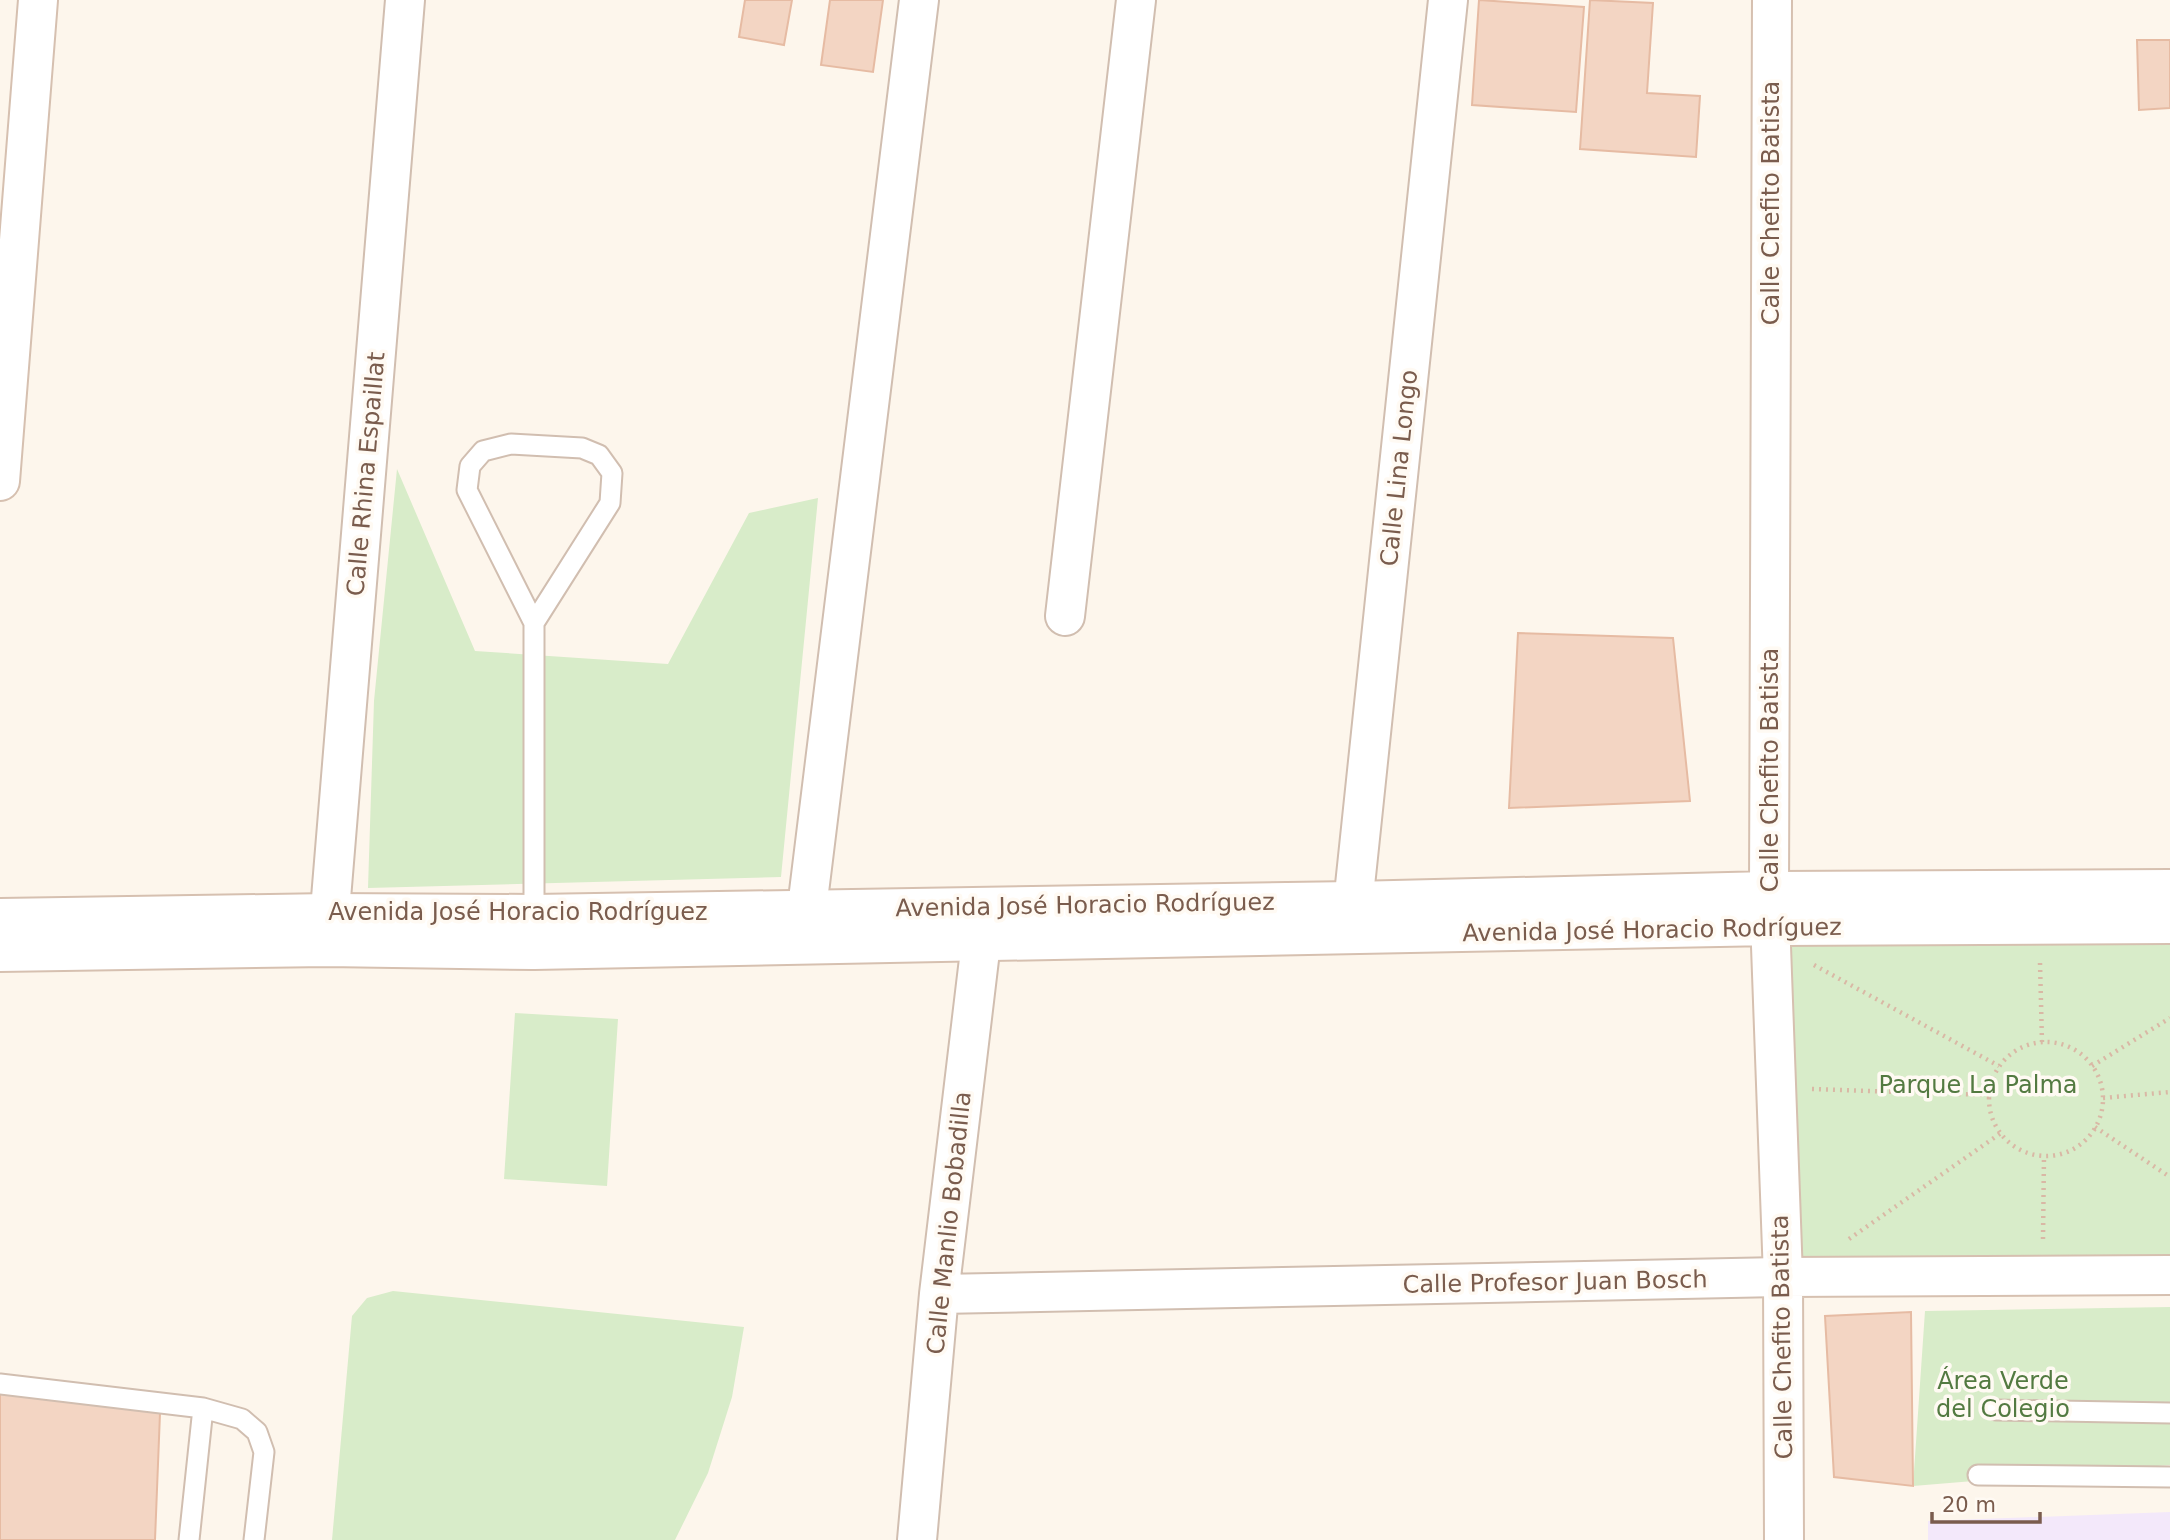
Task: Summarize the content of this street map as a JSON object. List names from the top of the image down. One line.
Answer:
{"streets":{"street":["Calle Chefito Batista","Calle Lina Longo","Calle Rhina Espaillat","Avenida José Horacio Rodríguez","Calle Manlio Bobadilla","Calle Profesor Juan Bosch"]},"crossings":[["Calle Chefito Batista","Avenida José Horacio Rodríguez"],["Calle Chefito Batista","Calle Profesor Juan Bosch"],["Calle Lina Longo","Avenida José Horacio Rodríguez"],["Calle Rhina Espaillat","Avenida José Horacio Rodríguez"],["Avenida José Horacio Rodríguez","Calle Manlio Bobadilla"],["Calle Manlio Bobadilla","Calle Profesor Juan Bosch"]],"parks":["Parque La Palma","Área Verde del Colegio"],"scale_bar":"20 m"}
